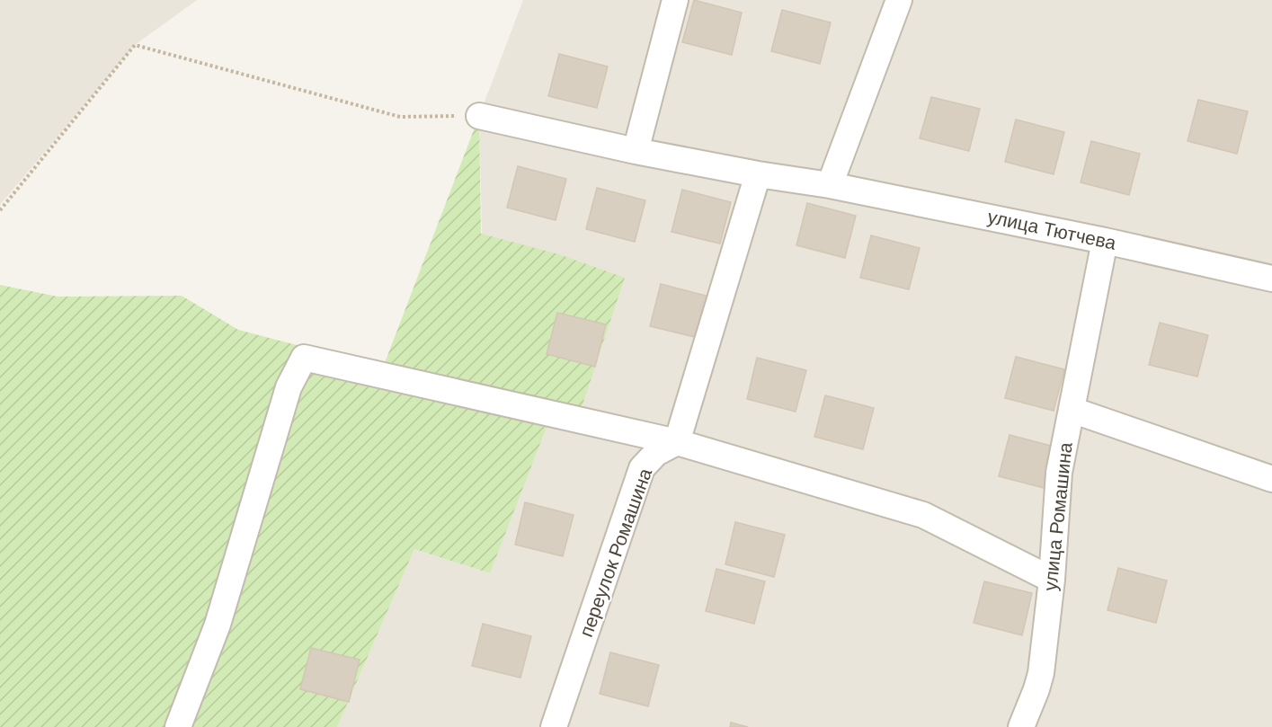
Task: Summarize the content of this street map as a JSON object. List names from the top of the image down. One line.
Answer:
{"streets":{"street":["улица Тютчева","улица Ромашина","переулок Ромашина"]},"crossings":[["улица Тютчева","улица Ромашина"]]}
